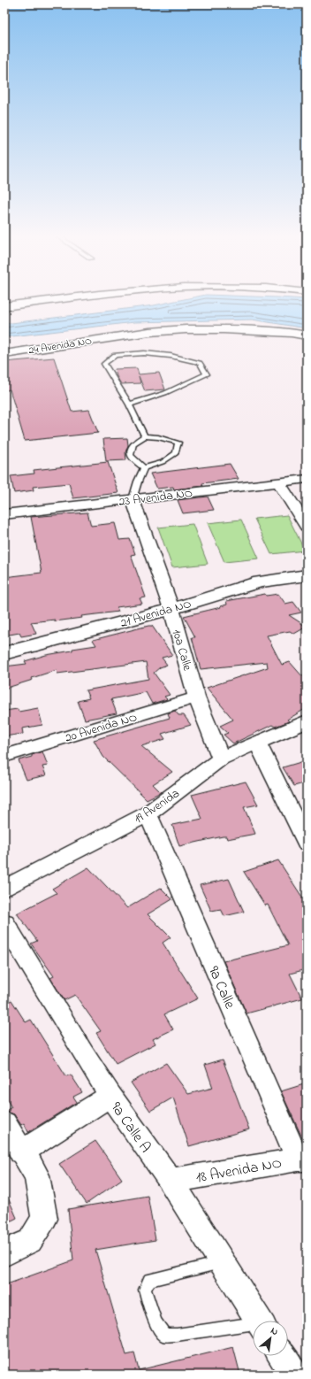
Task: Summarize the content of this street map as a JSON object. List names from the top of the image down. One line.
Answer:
{"streets":{"street":["24 Avenida NO","23 Avenida NO","21 Avenida NO","10a Calle","20 Avenida NO","19 Avenida","9a Calle","9a Calle A","18 Avenida NO"]},"crossings":[["23 Avenida NO","10a Calle"],["21 Avenida NO","10a Calle"],["10a Calle","20 Avenida NO"],["10a Calle","19 Avenida"],["19 Avenida","9a Calle"],["9a Calle","18 Avenida NO"],["9a Calle A","18 Avenida NO"]],"north":"top right"}
